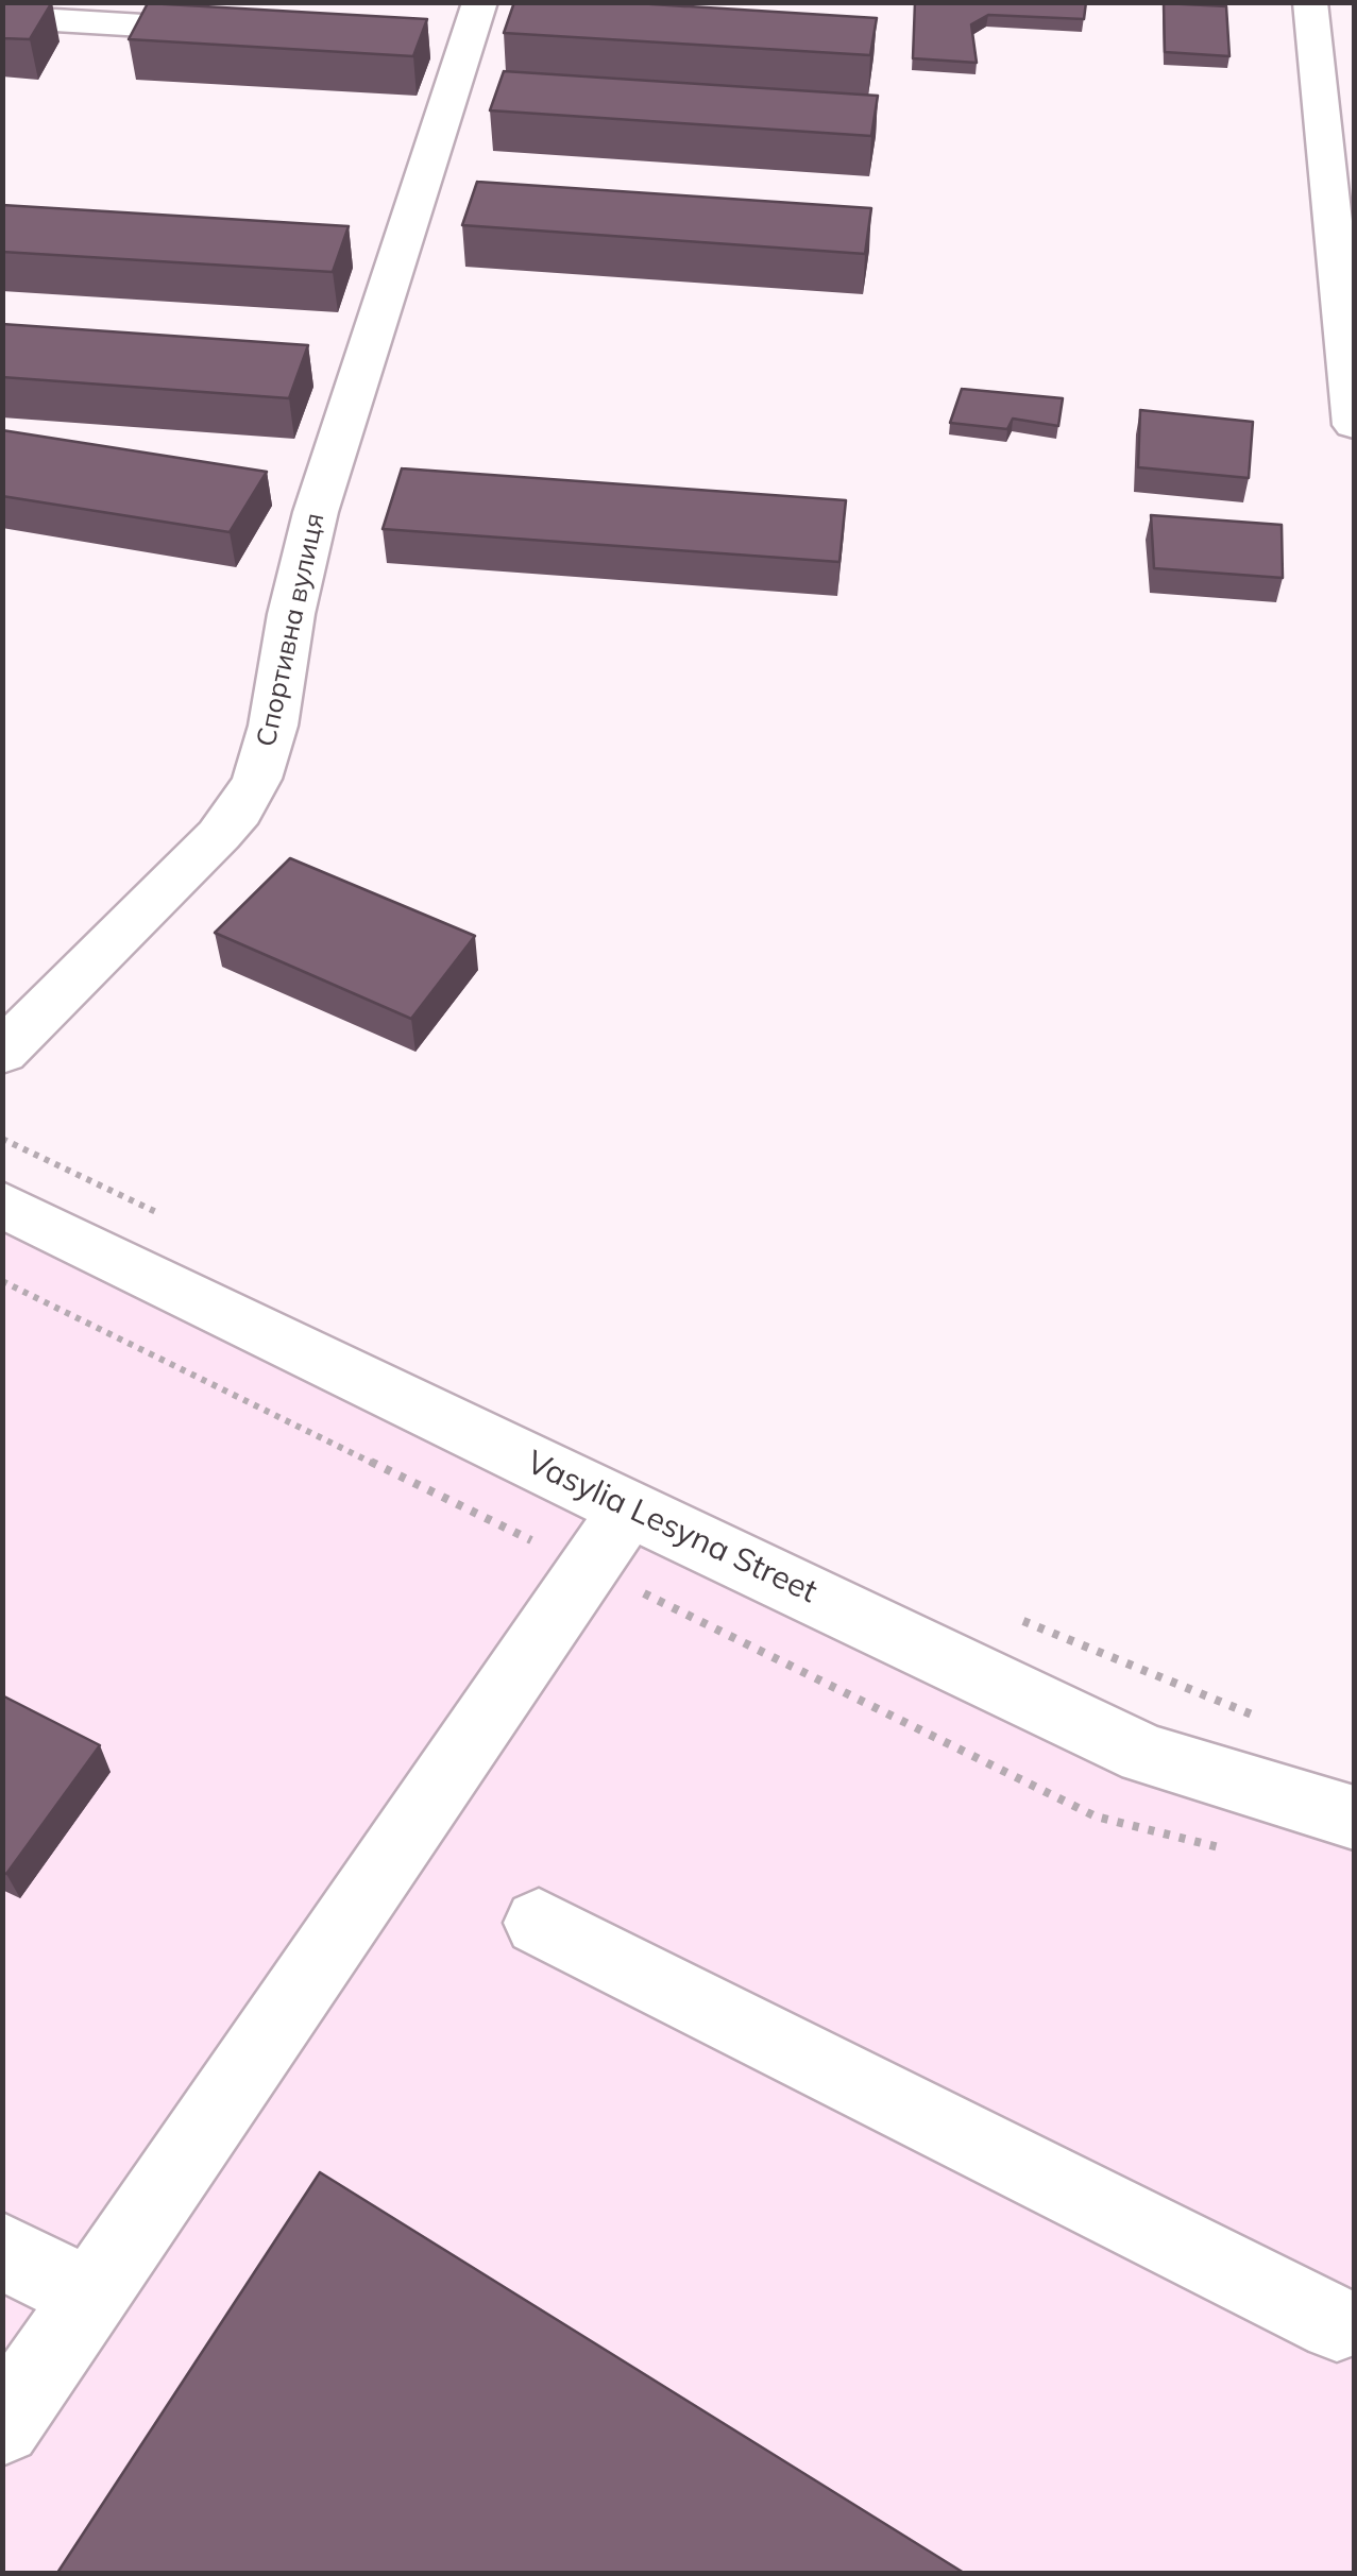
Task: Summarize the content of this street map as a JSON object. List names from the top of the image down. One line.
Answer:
{"streets":{"street":["Спортивна вулиця","Vasylia Lesyna Street"]}}
